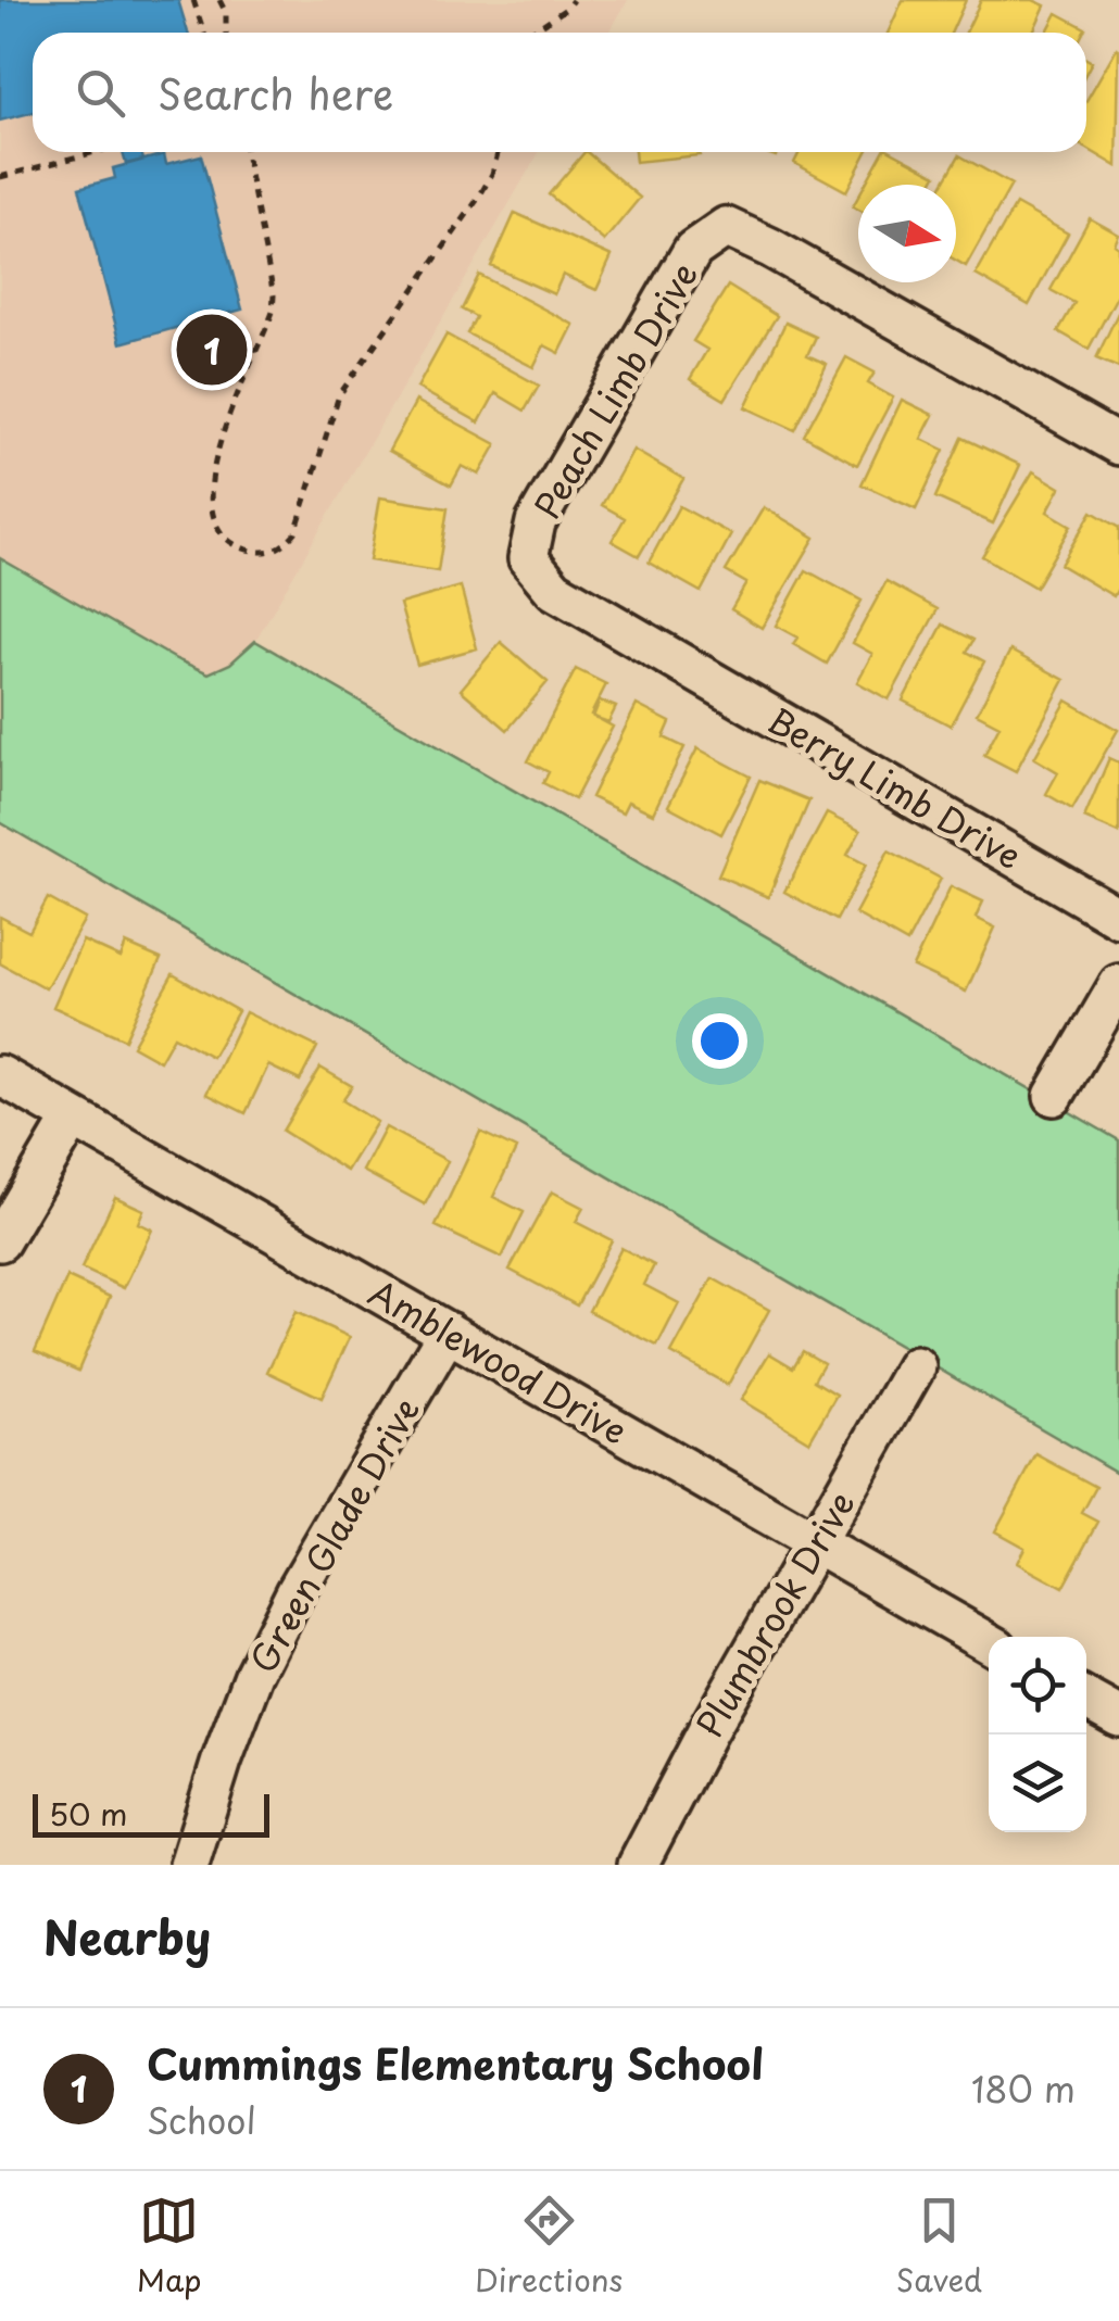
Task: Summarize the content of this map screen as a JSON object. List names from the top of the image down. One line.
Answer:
{"streets":{"street":["Peach Limb Drive","Berry Limb Drive","Amblewood Drive","Green Glade Drive","Plumbrook Drive"]},"crossings":[["Peach Limb Drive","Berry Limb Drive"],["Amblewood Drive","Green Glade Drive"],["Amblewood Drive","Plumbrook Drive"]],"scale_bar":"50 m","north":"right","page":{"search":"Search here","pins":"1","scale":"50 m","heading":"Nearby","list":[{"mark":"1","name":"Cummings Elementary School","note":"School","value":"180 m"}],"nav":["Map","Directions","Saved"]}}
